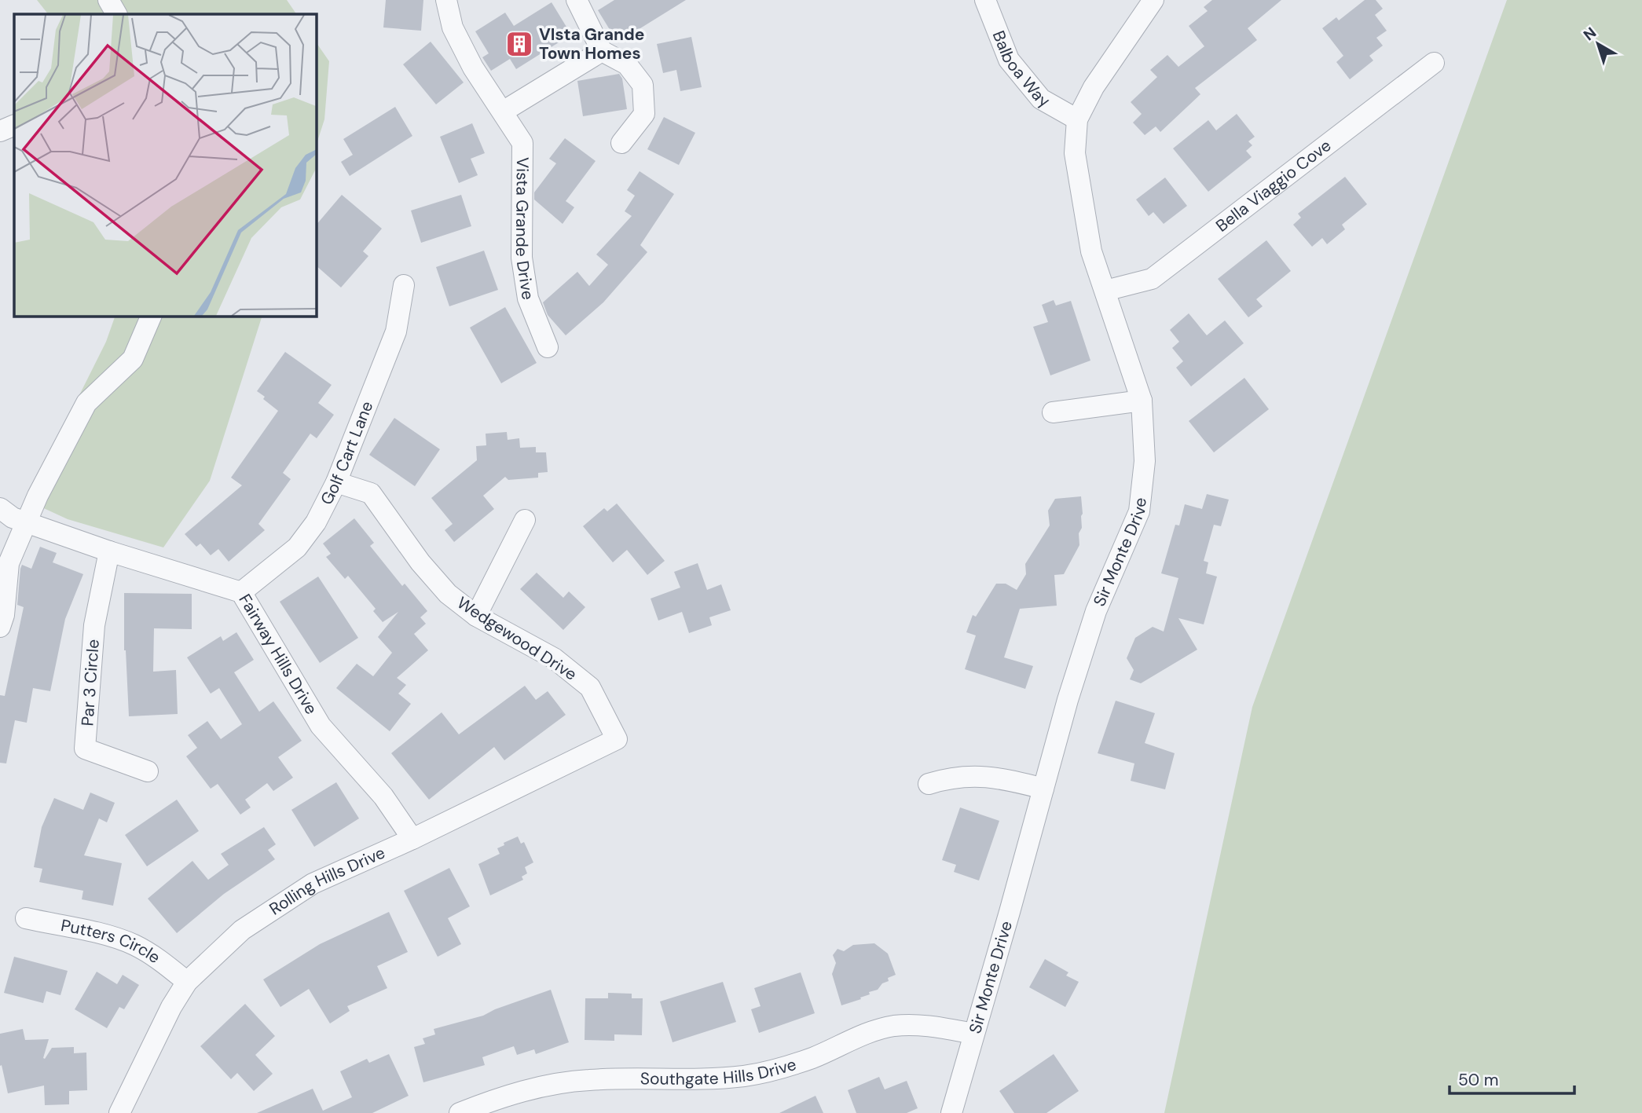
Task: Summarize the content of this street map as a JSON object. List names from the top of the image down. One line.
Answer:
{"streets":{"street":["Balboa Way","Bella Viaggio Cove","Vista Grande Drive","Golf Cart Lane","Sir Monte Drive","Wedgewood Drive","Fairway Hills Drive","Par 3 Circle","Rolling Hills Drive","Putters Circle","Southgate Hills Drive"]},"crossings":[["Balboa Way","Sir Monte Drive"],["Bella Viaggio Cove","Sir Monte Drive"],["Golf Cart Lane","Wedgewood Drive"],["Golf Cart Lane","Fairway Hills Drive"],["Sir Monte Drive","Southgate Hills Drive"],["Wedgewood Drive","Rolling Hills Drive"],["Fairway Hills Drive","Par 3 Circle"],["Fairway Hills Drive","Rolling Hills Drive"],["Rolling Hills Drive","Putters Circle"]],"places":{"building":["VIsta Grande Town Homes"]},"scale_bar":"50 m","north":"top left"}
